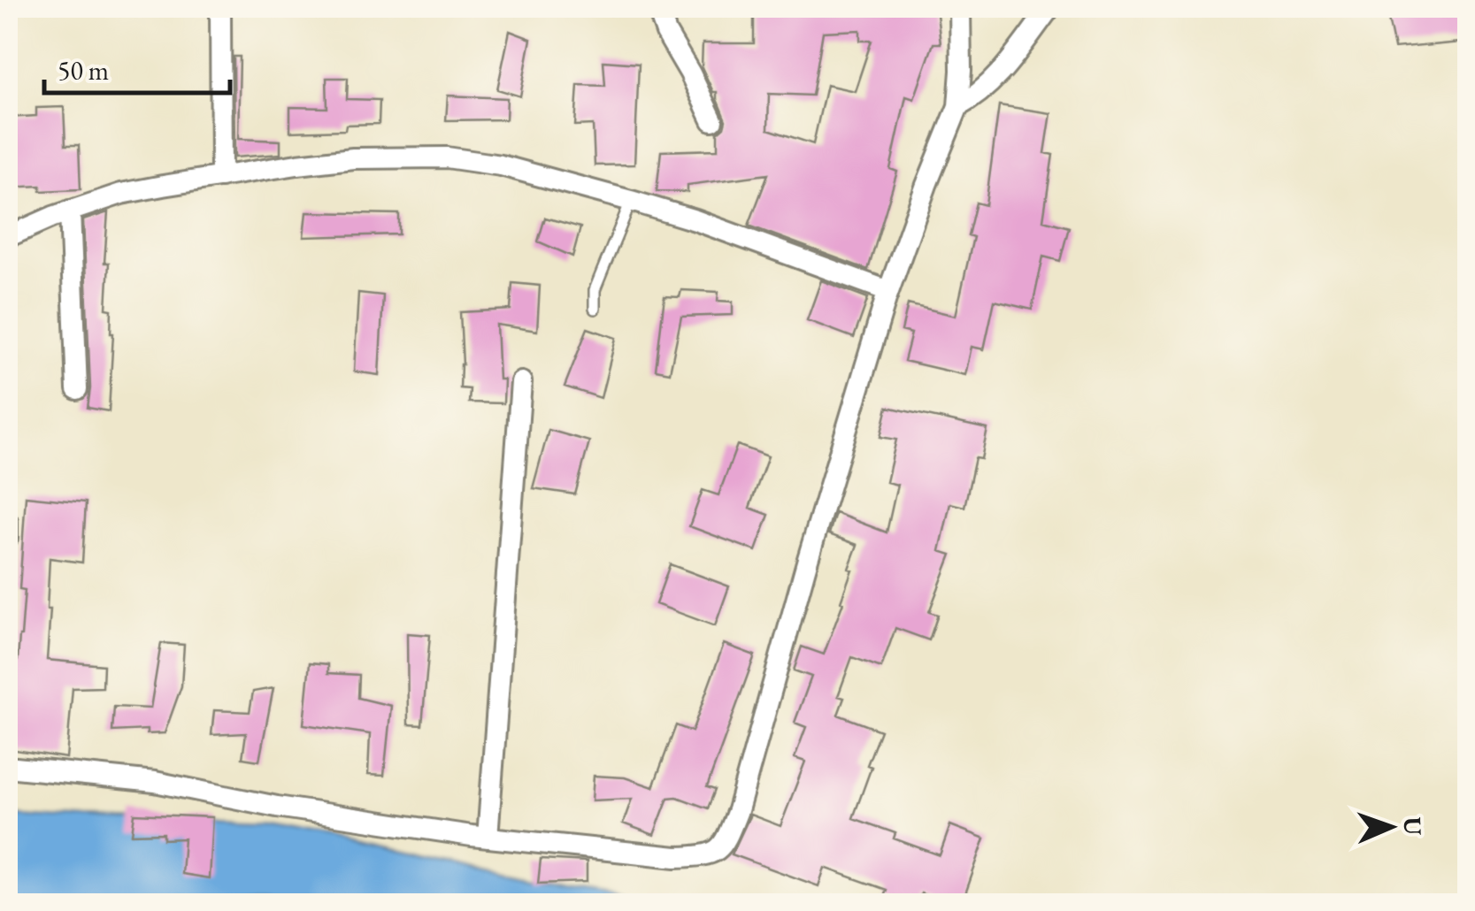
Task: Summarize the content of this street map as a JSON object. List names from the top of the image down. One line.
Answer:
{"scale_bar":"50 m","north":"right"}
